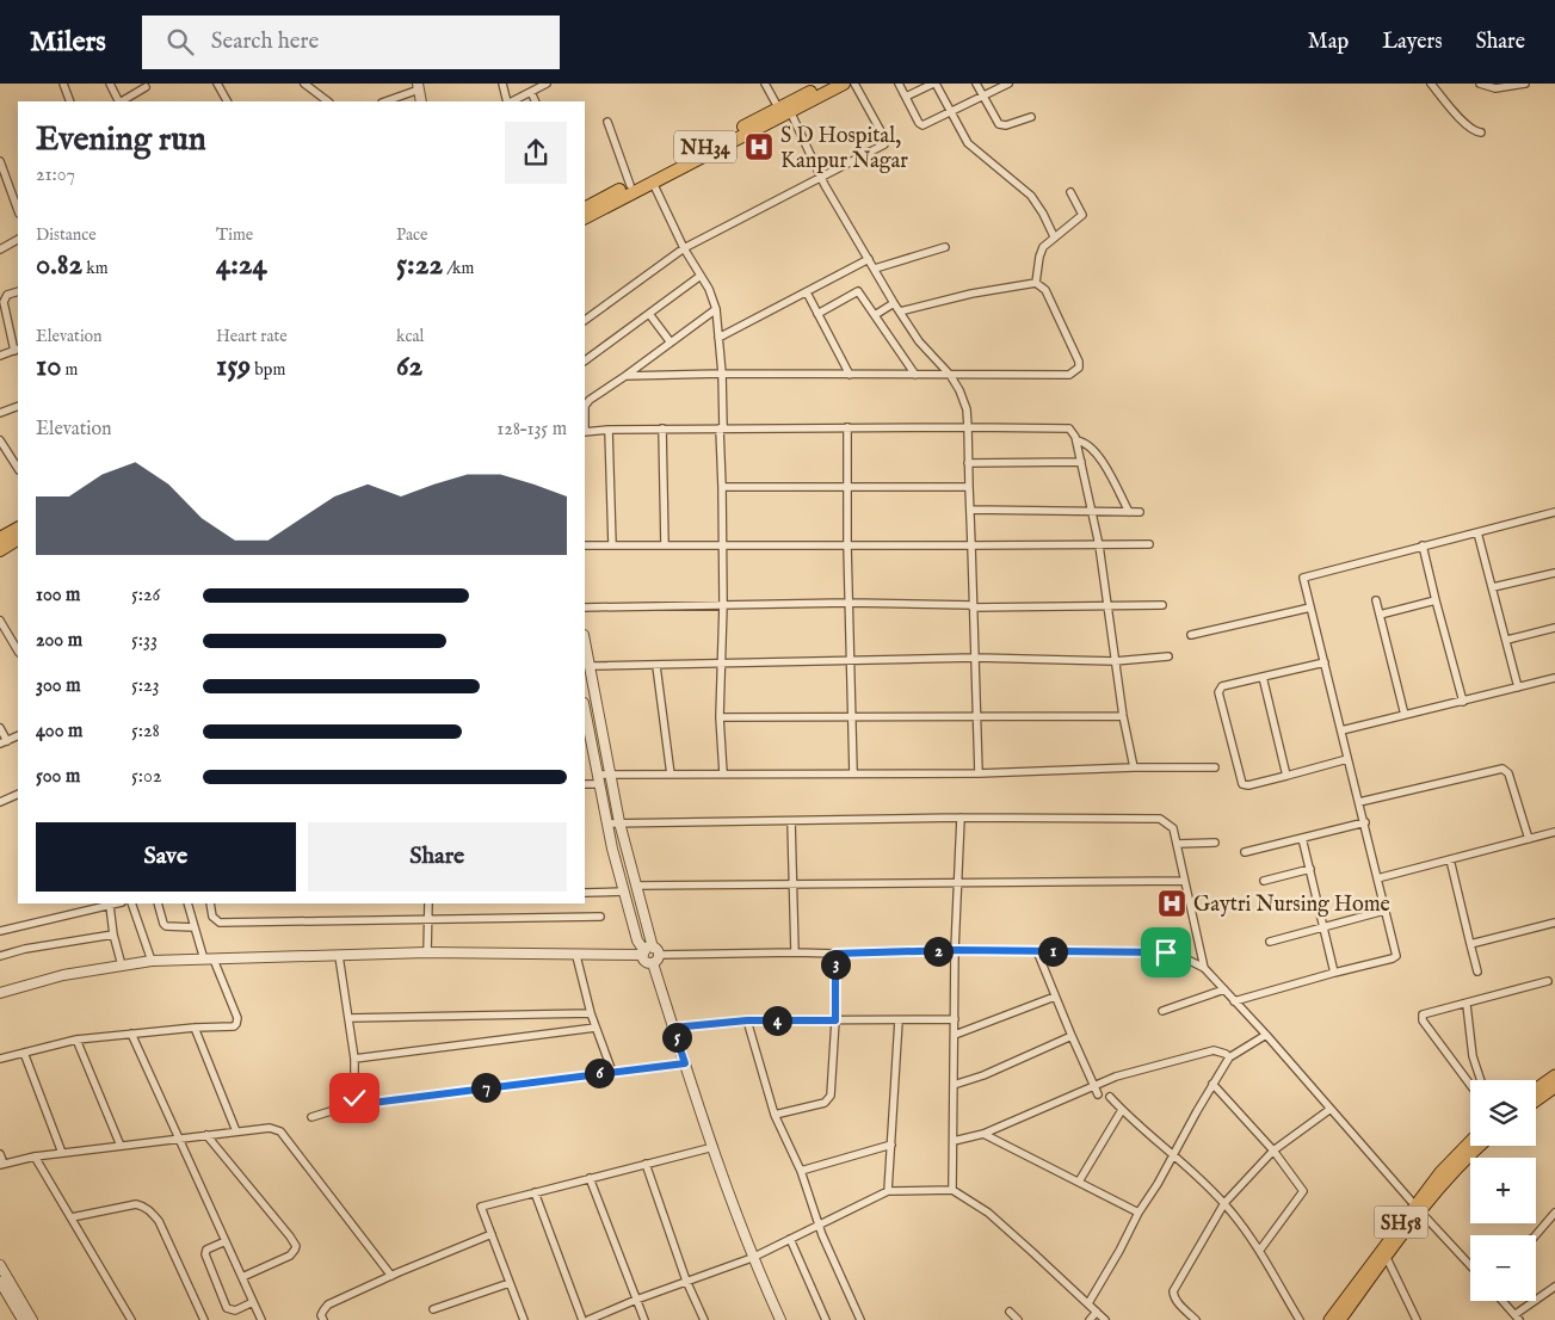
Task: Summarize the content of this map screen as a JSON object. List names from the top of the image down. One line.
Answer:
{"streets":{"highway":["NH34"],"main road":["SH58"]},"places":{"hospital":["S D Hospital, Kanpur Nagar","Gaytri Nursing Home"]},"page":{"header":"Milers","search":"Search here","nav":["Map","Layers","Share"],"heading":["Evening run","21:07"],"stats":[["Distance","0.82 km"],["Time","4:24"],["Pace","5:22 /km"],["Elevation","10 m"],["Heart rate","159 bpm"],["kcal","62"]],"chart":["Elevation","128–135 m"],"list":[{"name":"100 m","note":"5:26"},{"name":"200 m","note":"5:33"},{"name":"300 m","note":"5:23"},{"name":"400 m","note":"5:28"},{"name":"500 m","note":"5:02"}],"buttons":["Save","Share"],"pins":["1","2","3","4","5","6","7"],"map_buttons":["+","−"]}}
